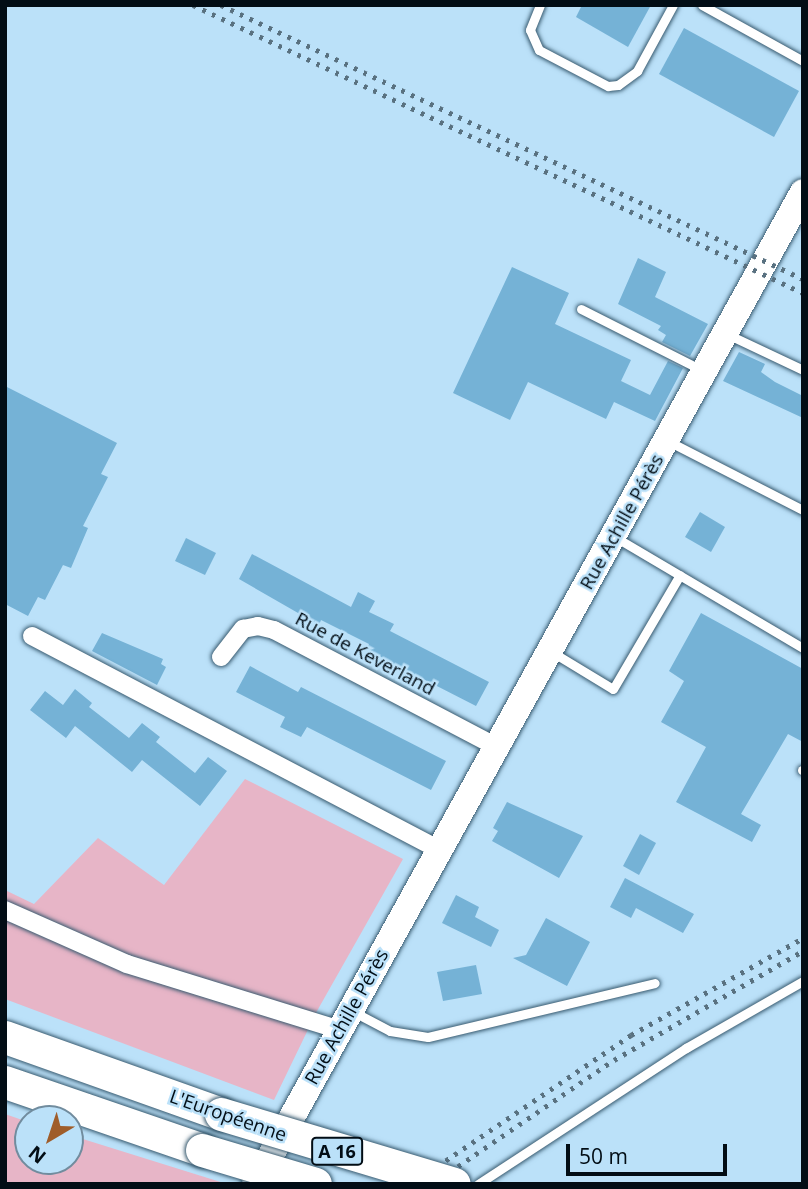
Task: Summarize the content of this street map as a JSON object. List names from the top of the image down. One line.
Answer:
{"streets":{"highway":["L'Européenne","A 16"],"street":["Rue Achille Pérès","Rue de Keverland"]},"crossings":[["Rue Achille Pérès","Rue de Keverland"]],"scale_bar":"50 m","north":"bottom left"}
